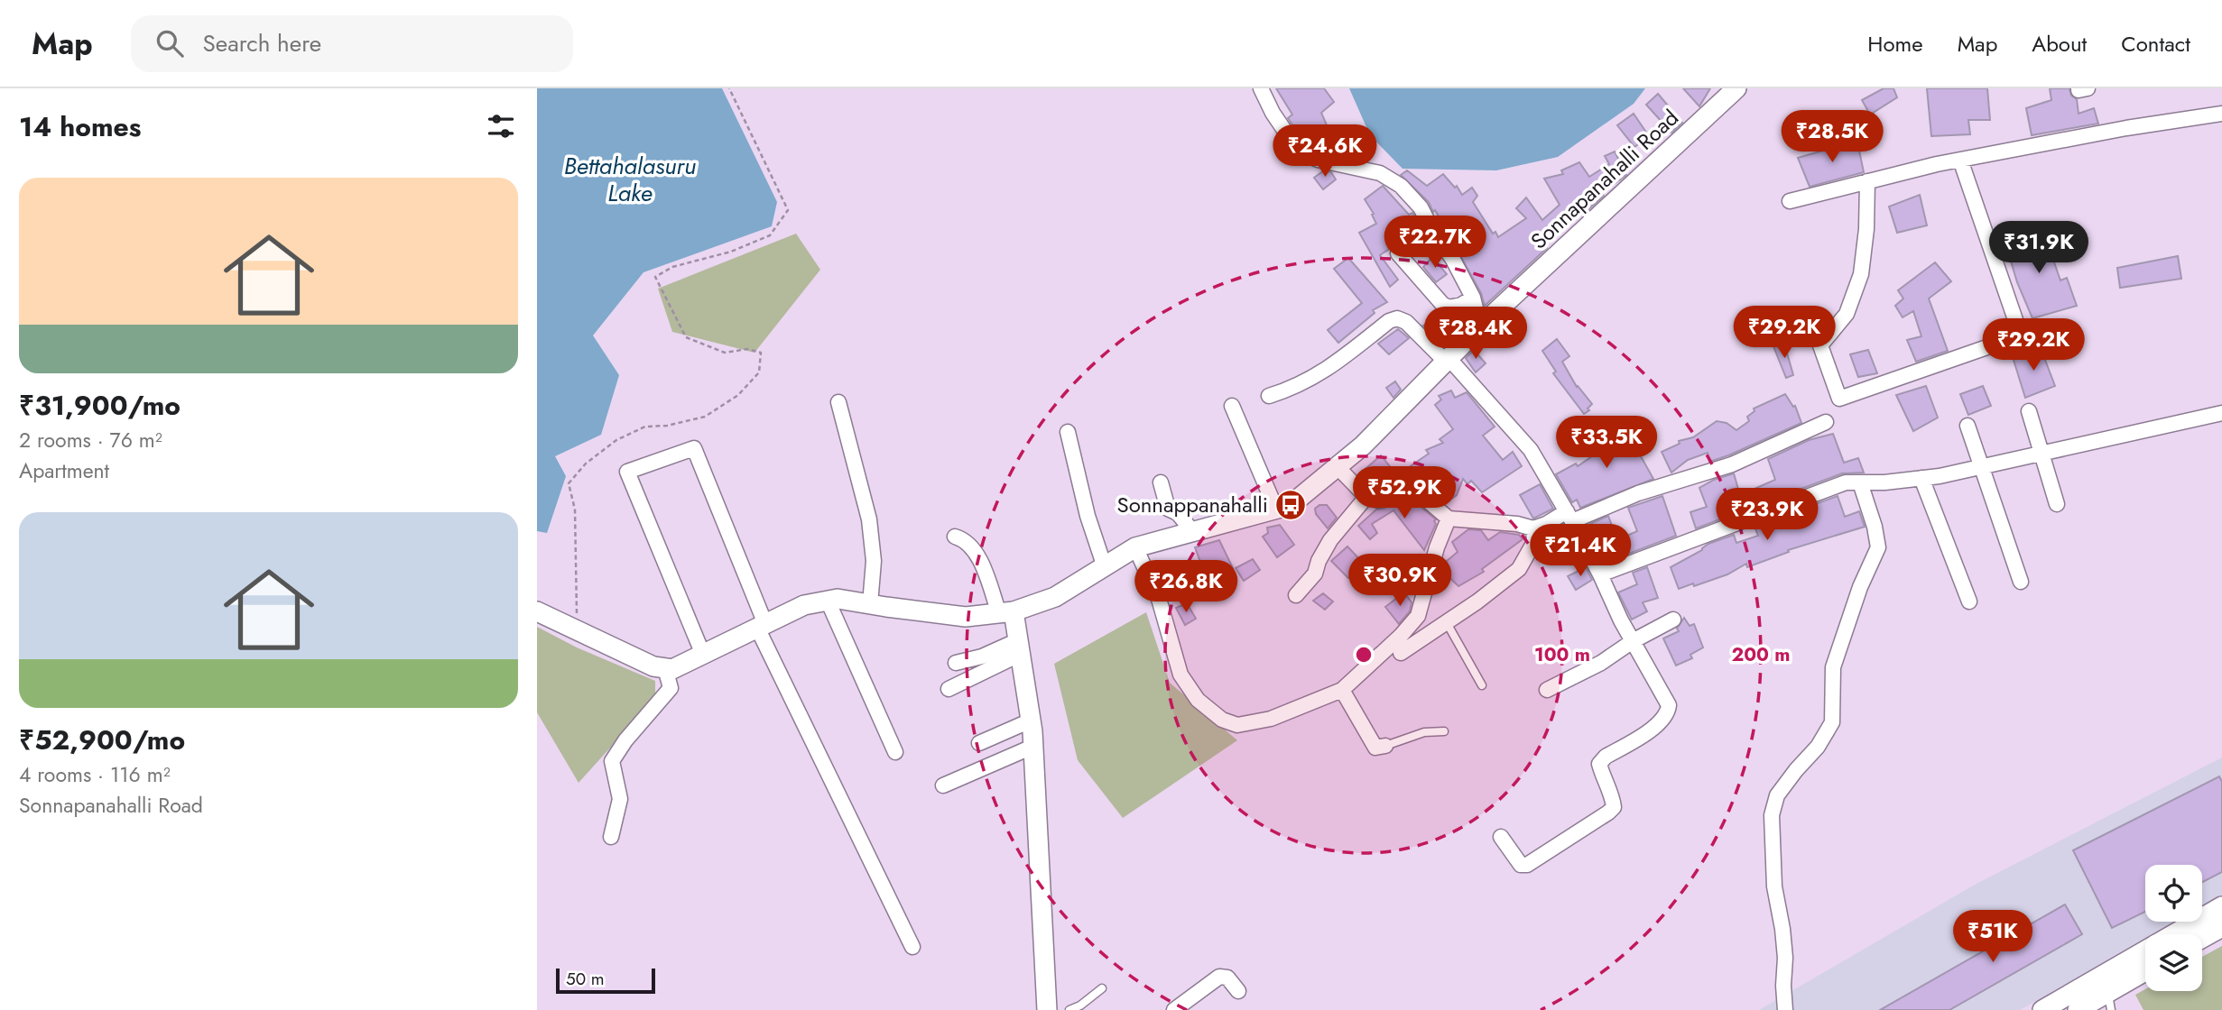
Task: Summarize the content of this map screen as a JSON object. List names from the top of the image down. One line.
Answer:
{"streets":{"street":["Sonnapanahalli Road"]},"water":["Bettahalasuru Lake"],"places":{"bus stop":["Sonnappanahalli"]},"scale_bar":"50 m","page":{"header":"Map","search":"Search here","nav":["Home","Map","About","Contact"],"heading":"14 homes","price":["₹28.5K","₹24.6K","₹22.7K","₹31.9K","₹29.2K","₹28.4K","₹29.2K","₹33.5K","₹52.9K","₹23.9K","₹21.4K","₹30.9K","₹26.8K","₹51K"],"list":[{"name":"₹31,900/mo","note":"2 rooms · 76 m² · Apartment"},{"name":"₹52,900/mo","note":"4 rooms · 116 m² · Sonnapanahalli Road"}],"scale":"50 m"},"rings":["100 m","200 m"]}
